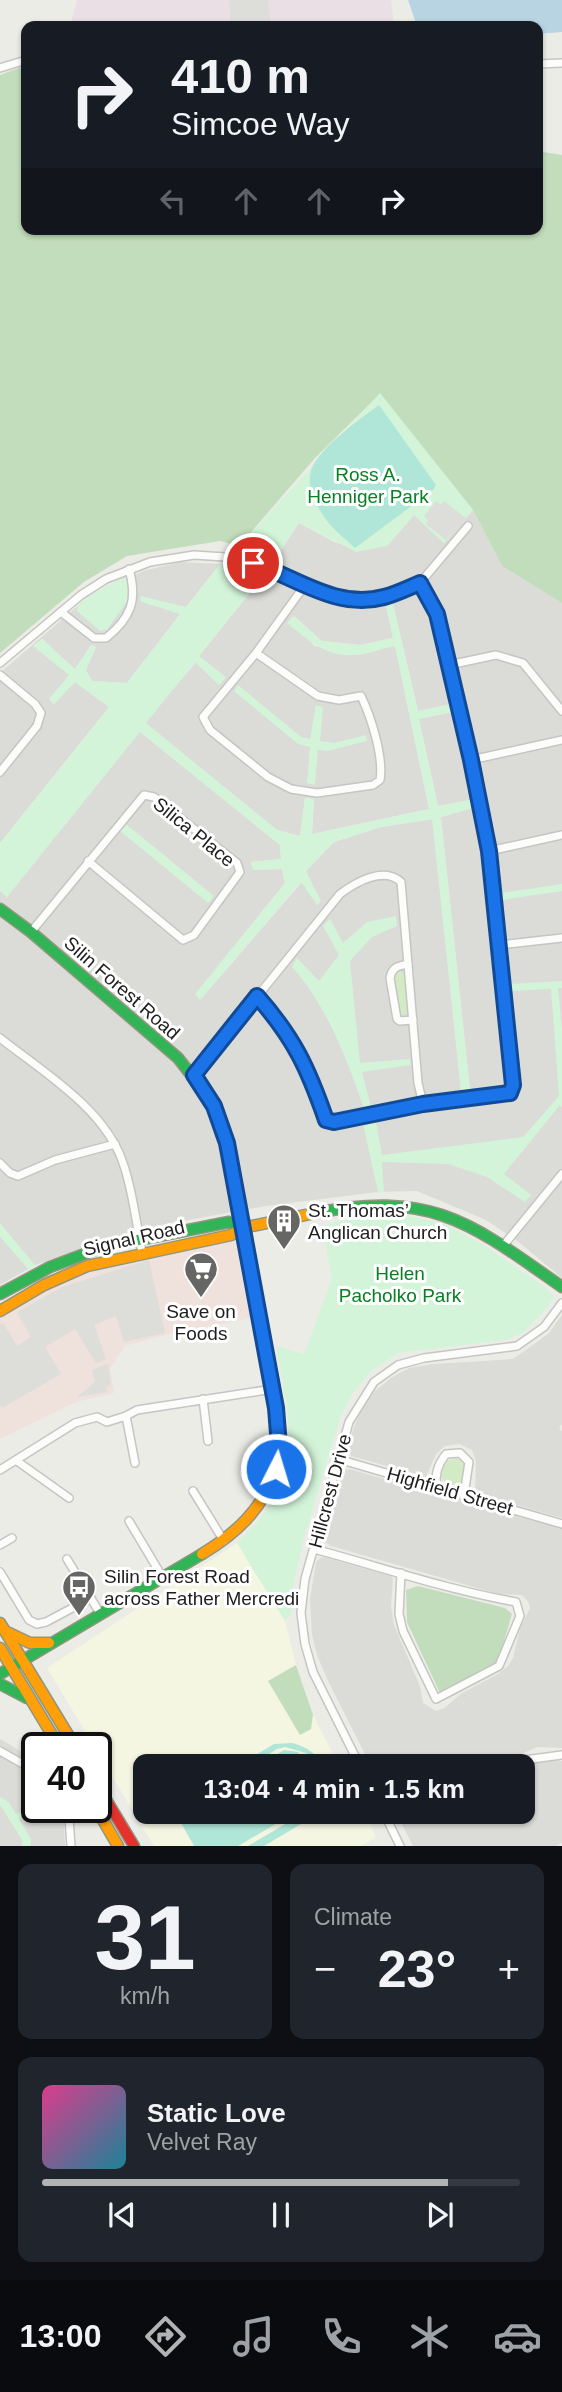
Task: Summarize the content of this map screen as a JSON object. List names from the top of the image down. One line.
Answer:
{"streets":{"street":["Silica Place","Silin Forest Road","Signal Road","Hillcrest Drive","Highfield Street"]},"crossings":[["Silica Place","Silin Forest Road"],["Silin Forest Road","Signal Road"],["Hillcrest Drive","Highfield Street"]],"parks":["Ross A. Henniger Park","Helen Pacholko Park"],"places":{"building":["St. Thomas’ Anglican Church"],"supermarket":["Save on Foods"],"bus stop":["Silin Forest Road across Father Mercredi"]},"page":{"turn":["410 m","Simcoe Way"],"limit":"40","trip":"13:04 · 4 min · 1.5 km","tile":[["31","km/h"],"Climate"],"heat":["−","23°","+"],"song":["Static Love","Velvet Ray"],"tabs":"13:00"}}
